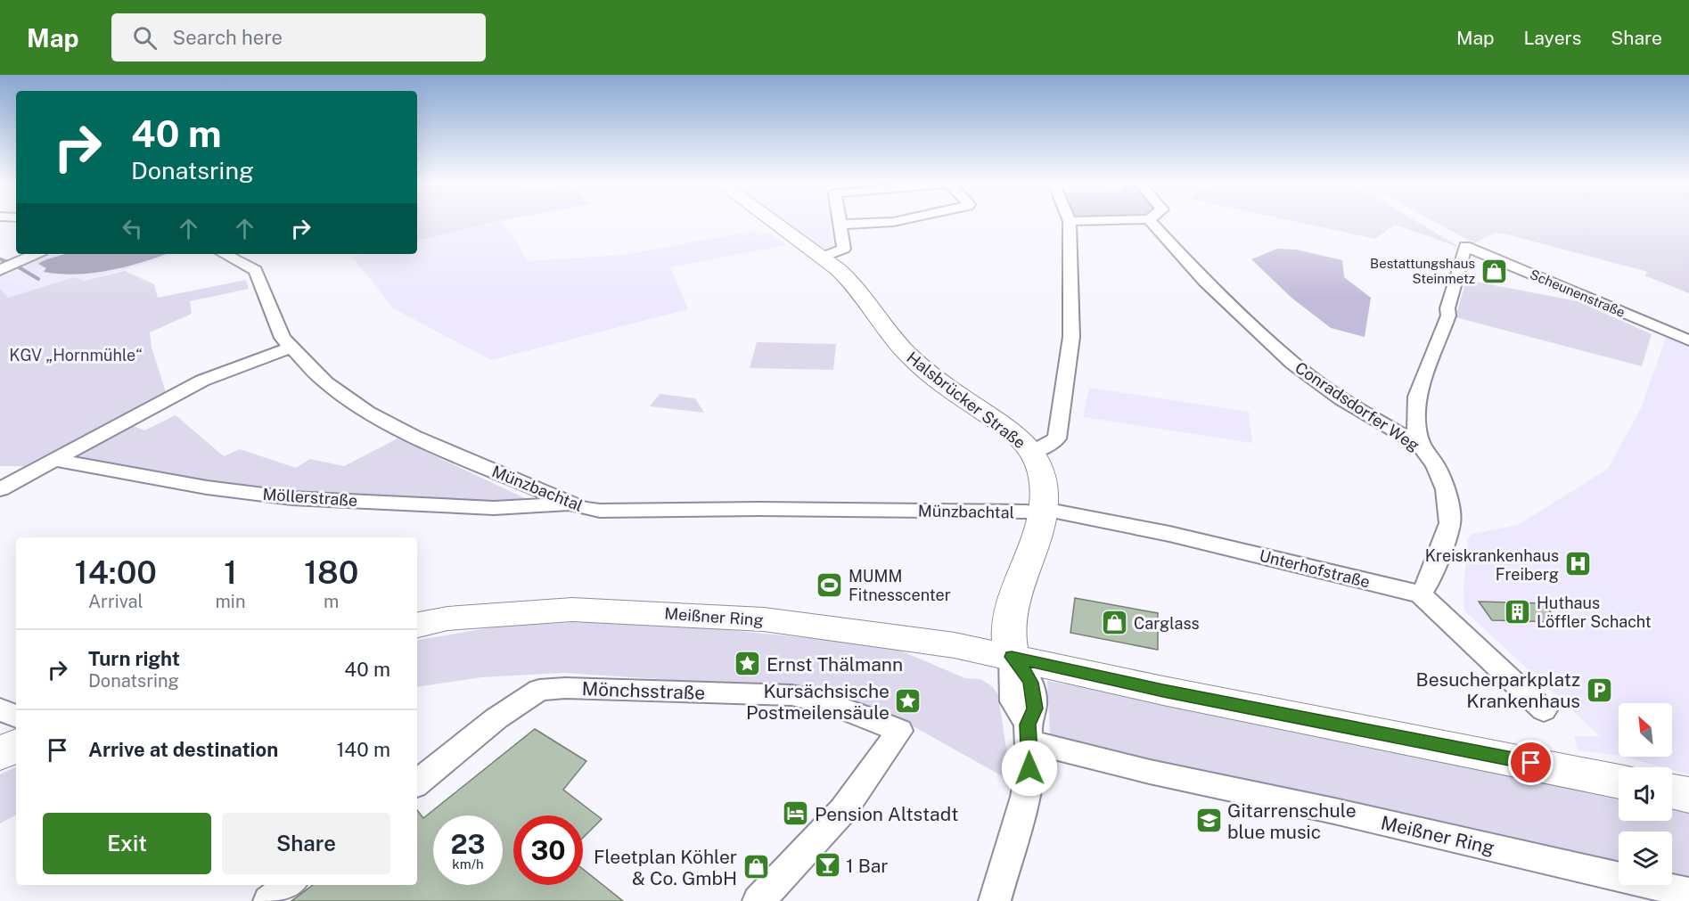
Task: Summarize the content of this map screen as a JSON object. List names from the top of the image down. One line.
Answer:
{"streets":{"main road":["Halsbrücker Straße","Meißner Ring"],"street":["Scheunenstraße","Conradsdorfer Weg","Münzbachtal","Möllerstraße","Unterhofstraße","Mönchsstraße"]},"crossings":[["Scheunenstraße","Conradsdorfer Weg"],["Halsbrücker Straße","Münzbachtal"],["Halsbrücker Straße","Unterhofstraße"],["Halsbrücker Straße","Meißner Ring"],["Conradsdorfer Weg","Unterhofstraße"],["Münzbachtal","Möllerstraße"],["Münzbachtal","Unterhofstraße"]],"parks":["KGV „Hornmühle“"],"places":{"shop":["Bestattungshaus Steinmetz","Carglass","Fleetplan Köhler & Co. GmbH"],"hospital":["Kreiskrankenhaus Freiberg"],"sports":["MUMM Fitnesscenter"],"building":["Huthaus Löffler Schacht"],"place":["Ernst Thälmann","Kursächsische Postmeilensäule"],"parking":["Besucherparkplatz Krankenhaus"],"hotel":["Pension Altstadt"],"school or university":["Gitarrenschule blue music"],"bar":["1 Bar"]},"north":"top left","page":{"header":"Map","search":"Search here","nav":["Map","Layers","Share"],"turn":["40 m","Donatsring"],"eta":["14:00","Arrival","1","min","180","m"],"list":[{"name":"Turn right","note":"Donatsring","value":"40 m"},{"name":"Arrive at destination","value":"140 m"}],"buttons":["Exit","Share"],"speed":"23 km/h","limit":"30"}}
